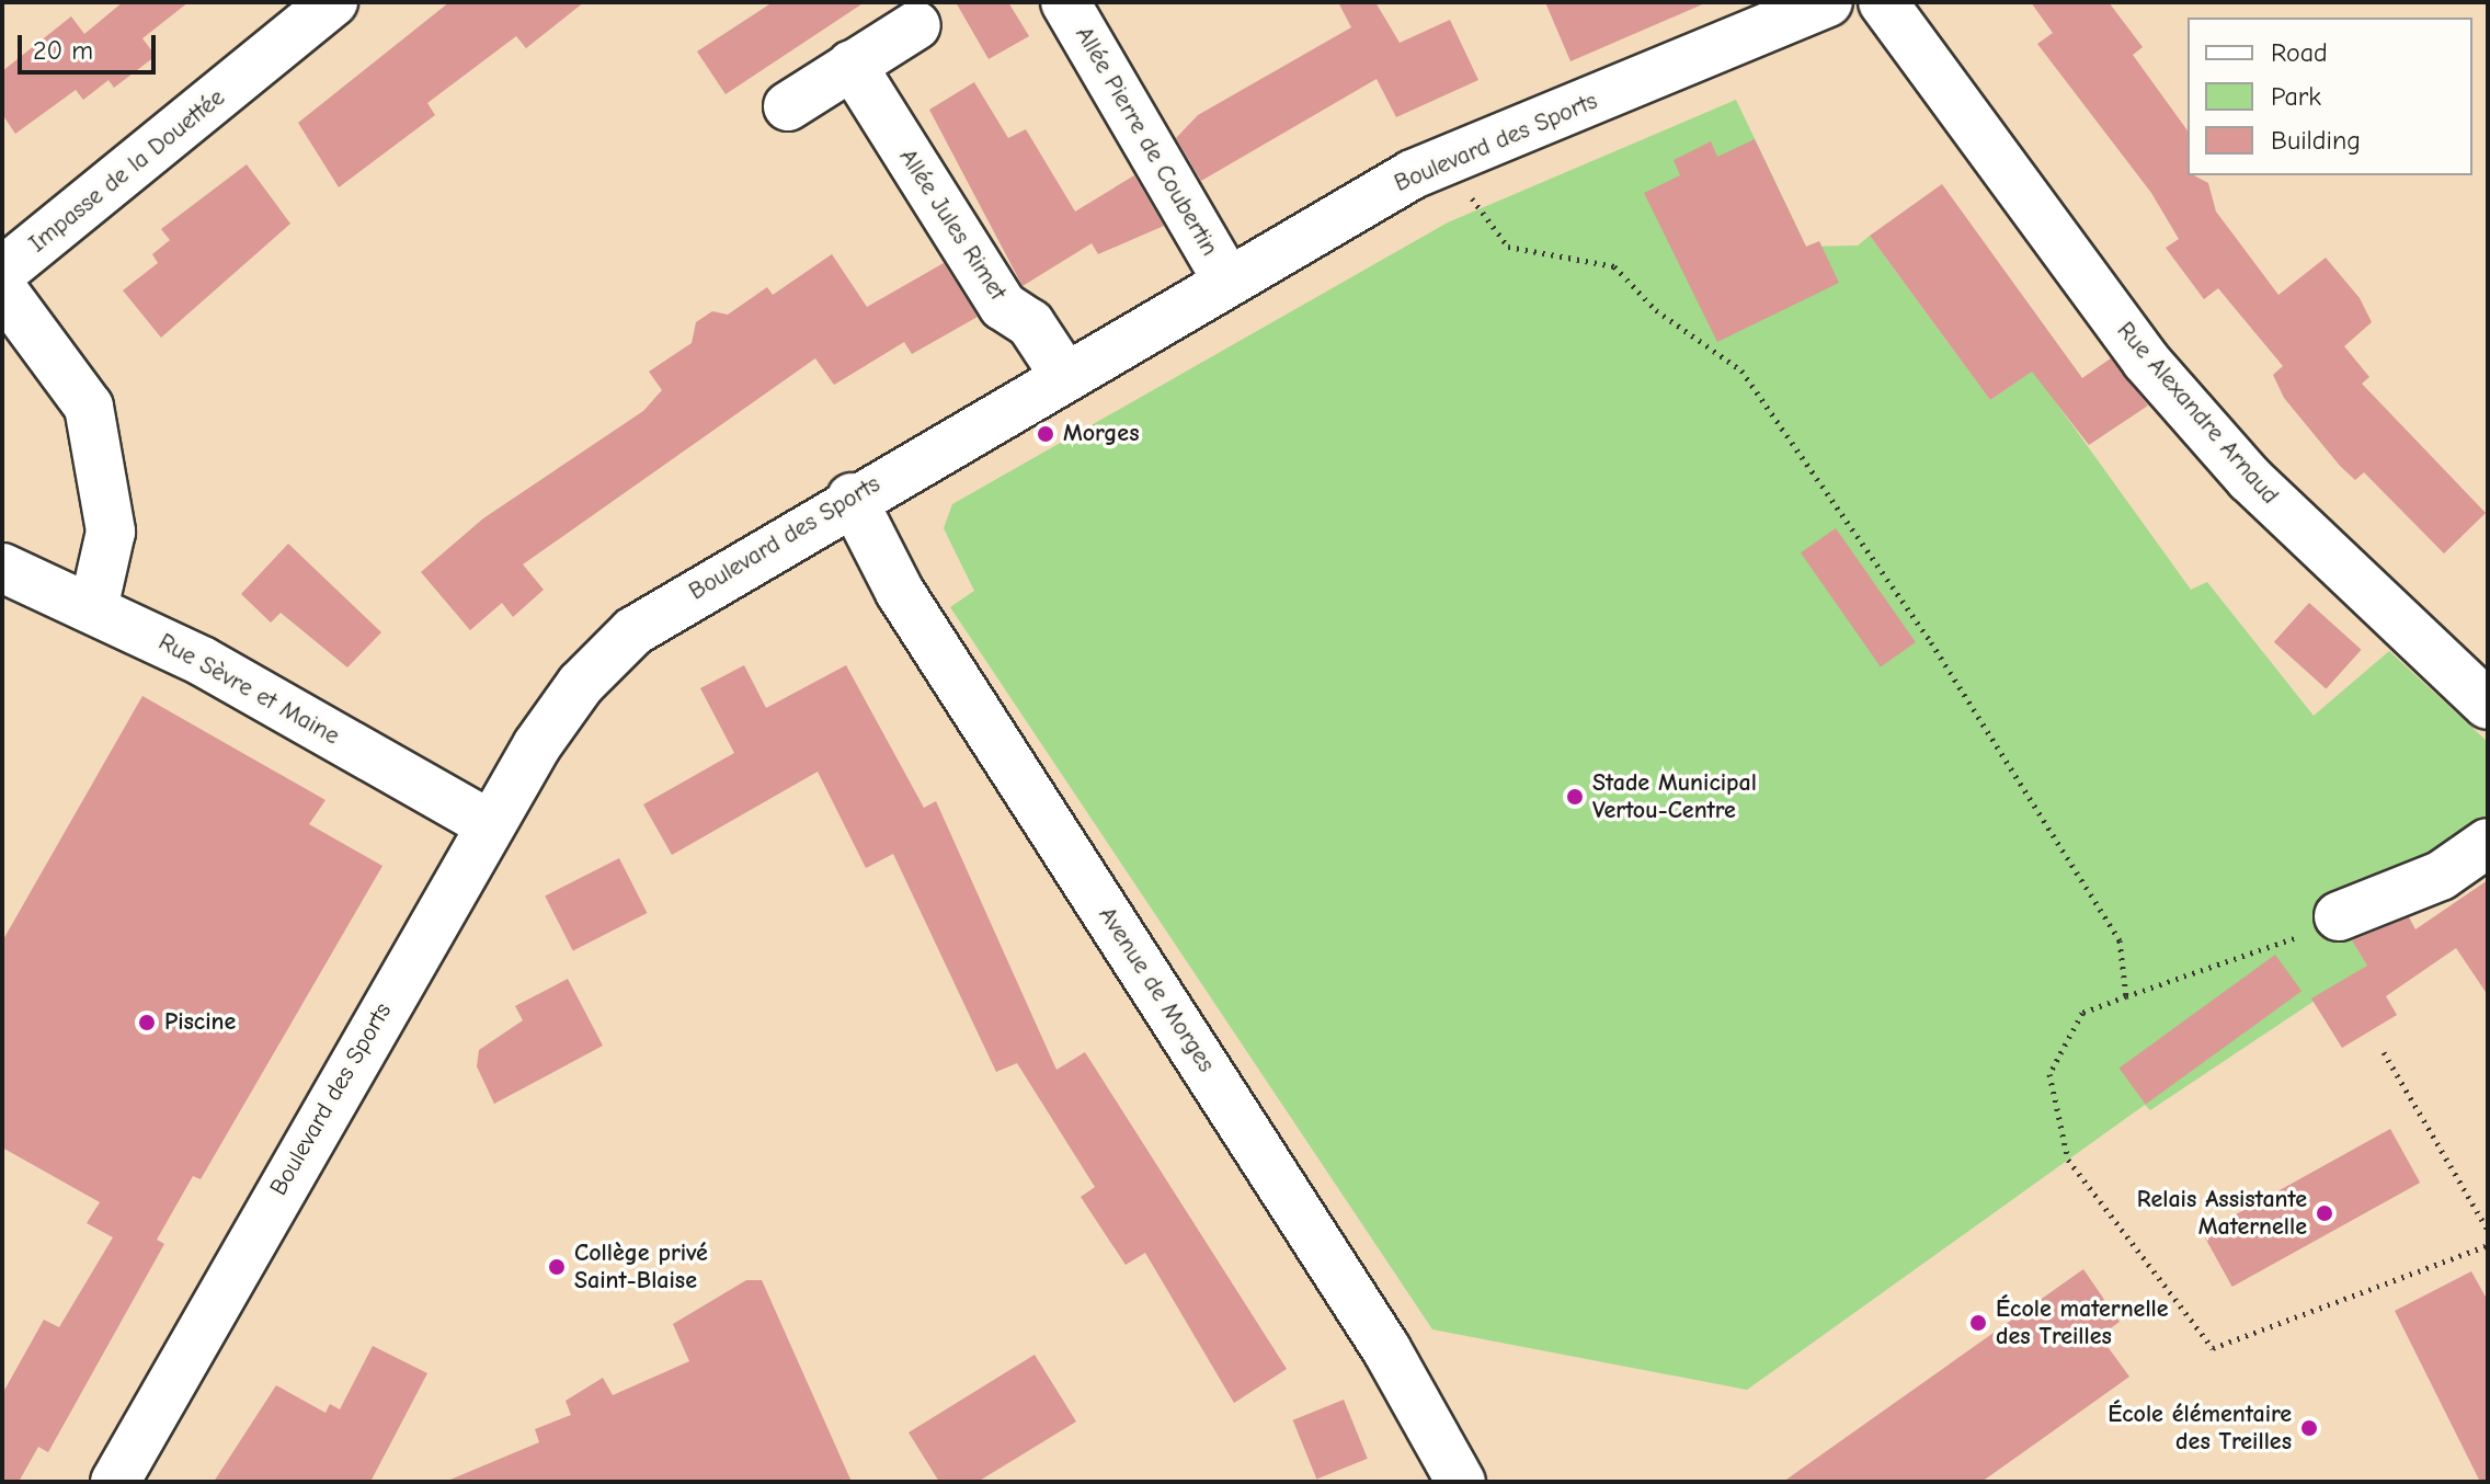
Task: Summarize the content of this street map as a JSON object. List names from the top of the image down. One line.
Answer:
{"streets":{"street":["Allée Pierre de Coubertin","Boulevard des Sports","Impasse de la Douettée","Allée Jules Rimet","Rue Alexandre Arnaud","Rue Sèvre et Maine","Avenue de Morges"]},"crossings":[["Allée Pierre de Coubertin","Boulevard des Sports"],["Boulevard des Sports","Allée Jules Rimet"],["Boulevard des Sports","Rue Sèvre et Maine"],["Boulevard des Sports","Avenue de Morges"]],"places":["Morges","Stade Municipal Vertou-Centre","Piscine","Relais Assistante Maternelle","Collège privé Saint-Blaise","École maternelle des Treilles","École élémentaire des Treilles"],"legend":["Road","Park","Building"],"scale_bar":"20 m"}
